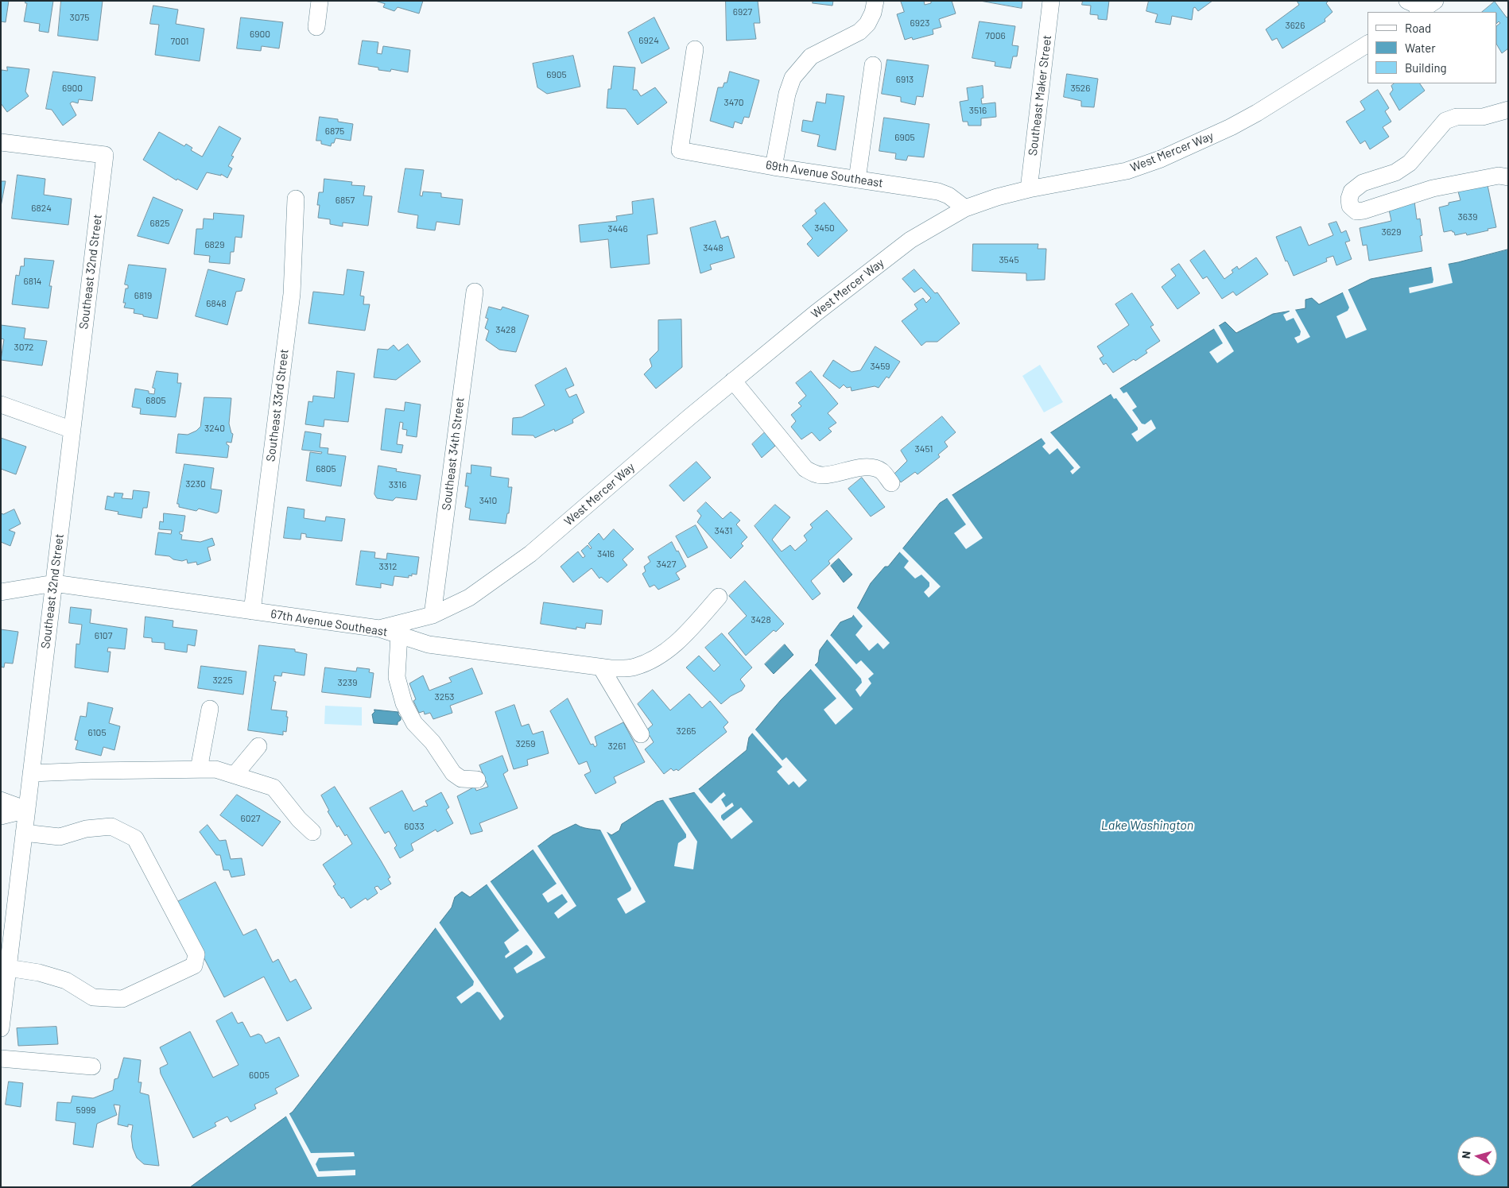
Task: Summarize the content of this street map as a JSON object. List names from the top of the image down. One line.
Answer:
{"streets":{"street":["Southeast Maker Street","West Mercer Way","69th Avenue Southeast","Southeast 32nd Street","Southeast 33rd Street","Southeast 34th Street","67th Avenue Southeast"]},"crossings":[["Southeast Maker Street","West Mercer Way"],["West Mercer Way","69th Avenue Southeast"],["West Mercer Way","Southeast 34th Street"],["West Mercer Way","67th Avenue Southeast"],["Southeast 32nd Street","67th Avenue Southeast"],["Southeast 33rd Street","67th Avenue Southeast"]],"water":["Lake Washington"],"house_numbers":["6927","3075","6923","3626","6900","7006","6924","7001","6905","6913","6900","3526","3470","3516","6875","6905","6857","6824","3639","6825","3450","3446","3629","6829","3448","3545","6814","6819","6848","3428","3072","3459","6805","3240","3451","6805","3230","3316","3410","3431","3416","3427","3312","3428","6107","3225","3239","3253","3265","6105","3259","3261","6027","6033","6005","5999"],"legend":["Road","Water","Building"],"north":"left"}
